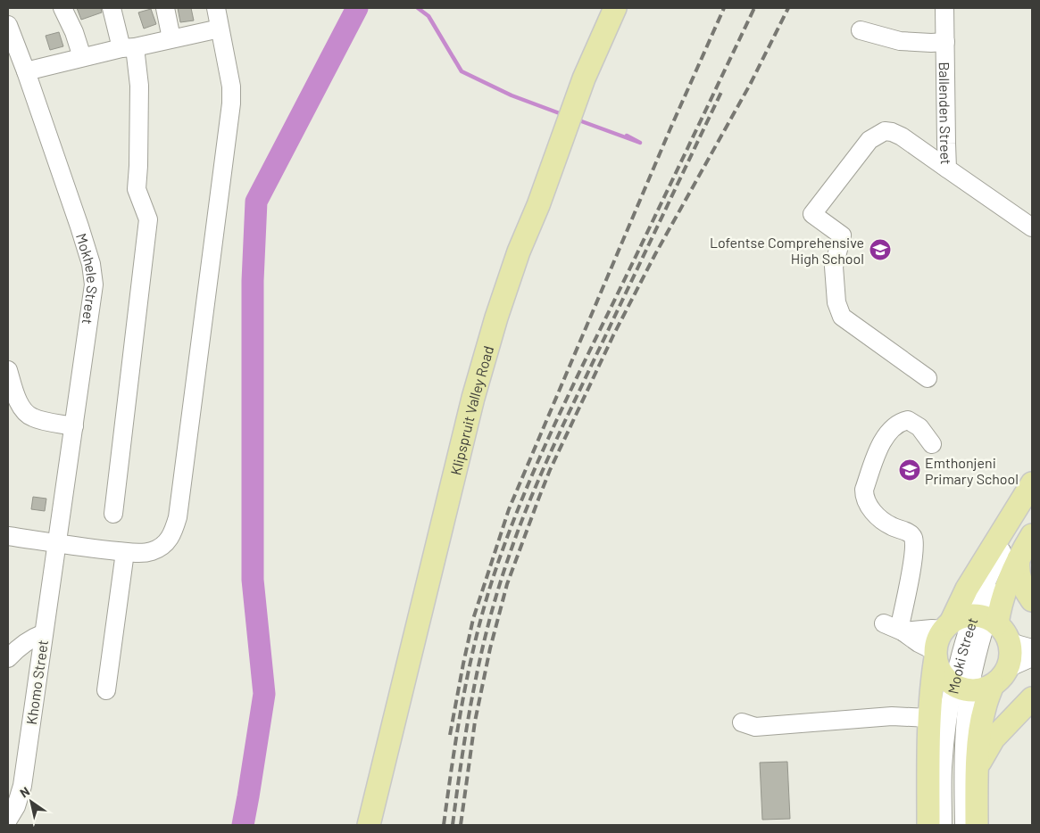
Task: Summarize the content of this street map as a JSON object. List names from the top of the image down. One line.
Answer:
{"streets":{"main road":["Klipspruit Valley Road","Mooki Street"],"street":["Ballenden Street","Mokhele Street","Khomo Street"]},"crossings":[["Mokhele Street","Khomo Street"]],"places":{"school or university":["Lofentse Comprehensive High School","Emthonjeni Primary School"]},"north":"top left"}
